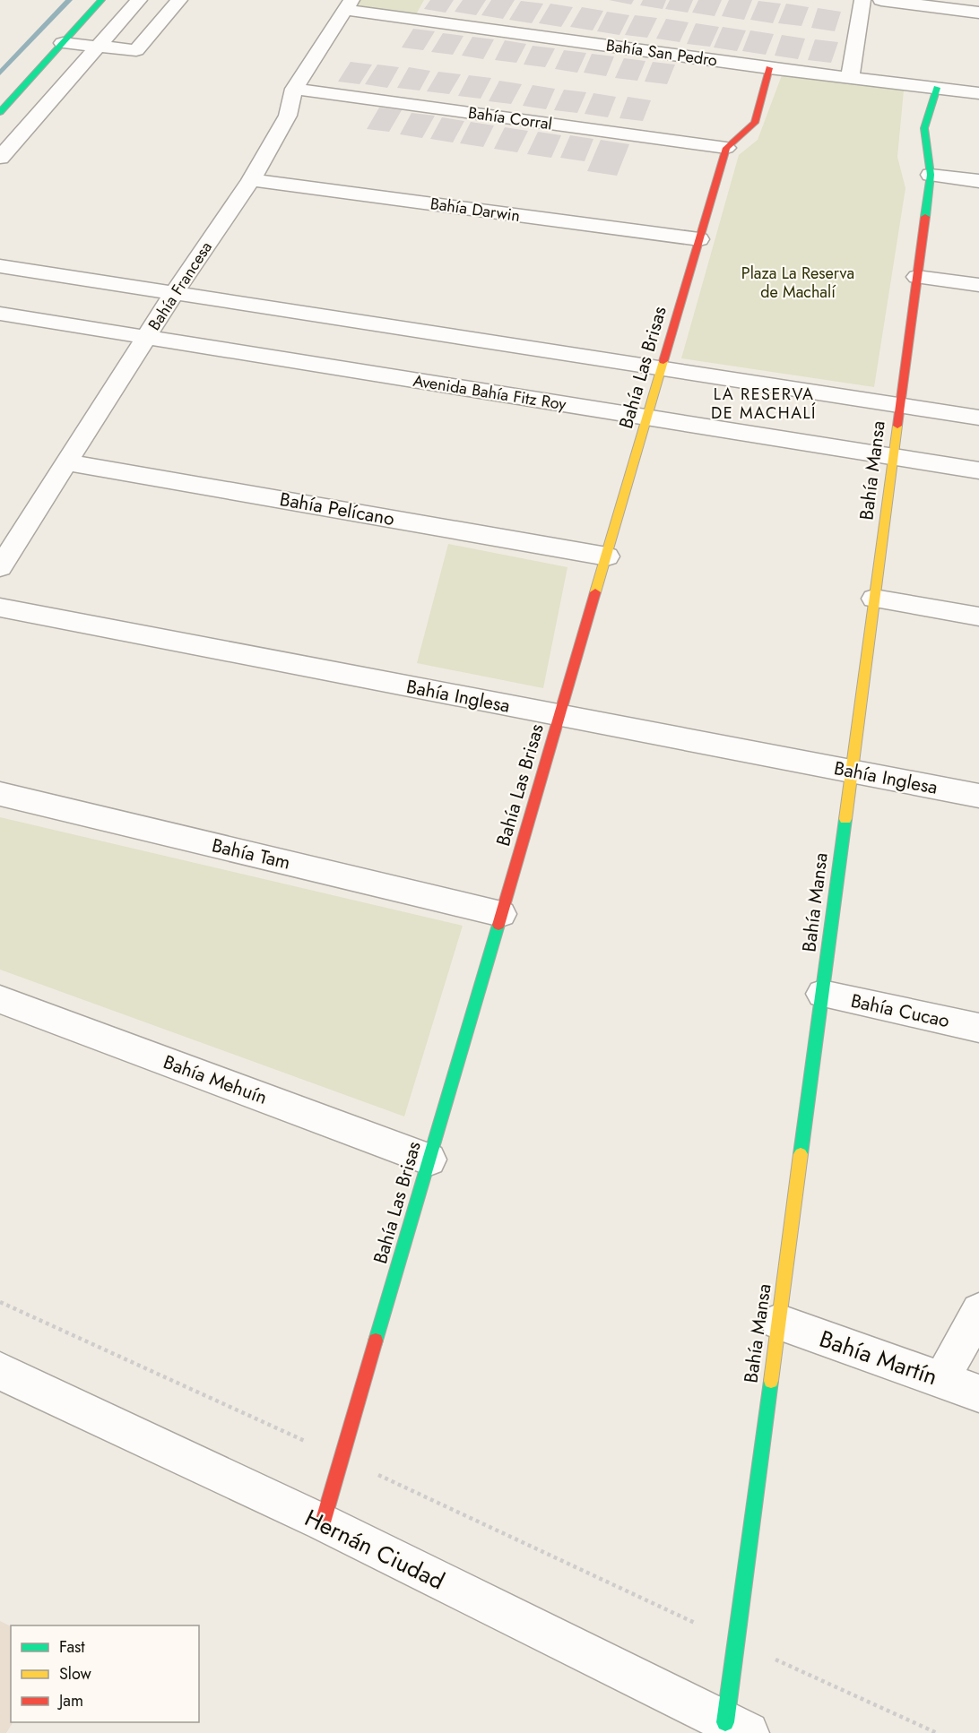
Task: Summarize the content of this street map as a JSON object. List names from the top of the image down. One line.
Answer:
{"streets":{"street":["Bahía San Pedro","Bahía Corral","Bahía Darwin","Bahía Francesa","Bahía Las Brisas","Avenida Bahía Fitz Roy","Bahía Mansa","Bahía Pelícano","Bahía Inglesa","Bahía Tam","Bahía Cucao","Bahía Mehuín","Bahía Martín","Hernán Ciudad"]},"crossings":[["Bahía San Pedro","Bahía Francesa"],["Bahía San Pedro","Bahía Mansa"],["Bahía Corral","Bahía Francesa"],["Bahía Corral","Bahía Las Brisas"],["Bahía Darwin","Bahía Francesa"],["Bahía Darwin","Bahía Las Brisas"],["Bahía Francesa","Avenida Bahía Fitz Roy"],["Bahía Francesa","Bahía Pelícano"],["Bahía Las Brisas","Avenida Bahía Fitz Roy"],["Bahía Las Brisas","Bahía Pelícano"],["Bahía Las Brisas","Bahía Inglesa"],["Bahía Las Brisas","Bahía Tam"],["Bahía Las Brisas","Bahía Mehuín"],["Bahía Las Brisas","Hernán Ciudad"],["Avenida Bahía Fitz Roy","Bahía Mansa"],["Bahía Mansa","Bahía Inglesa"],["Bahía Mansa","Bahía Cucao"],["Bahía Mansa","Bahía Martín"],["Bahía Mansa","Hernán Ciudad"]],"districts":["LA RESERVA DE MACHALÍ"],"parks":["Plaza La Reserva de Machalí"],"legend":["Fast","Slow","Jam"]}
